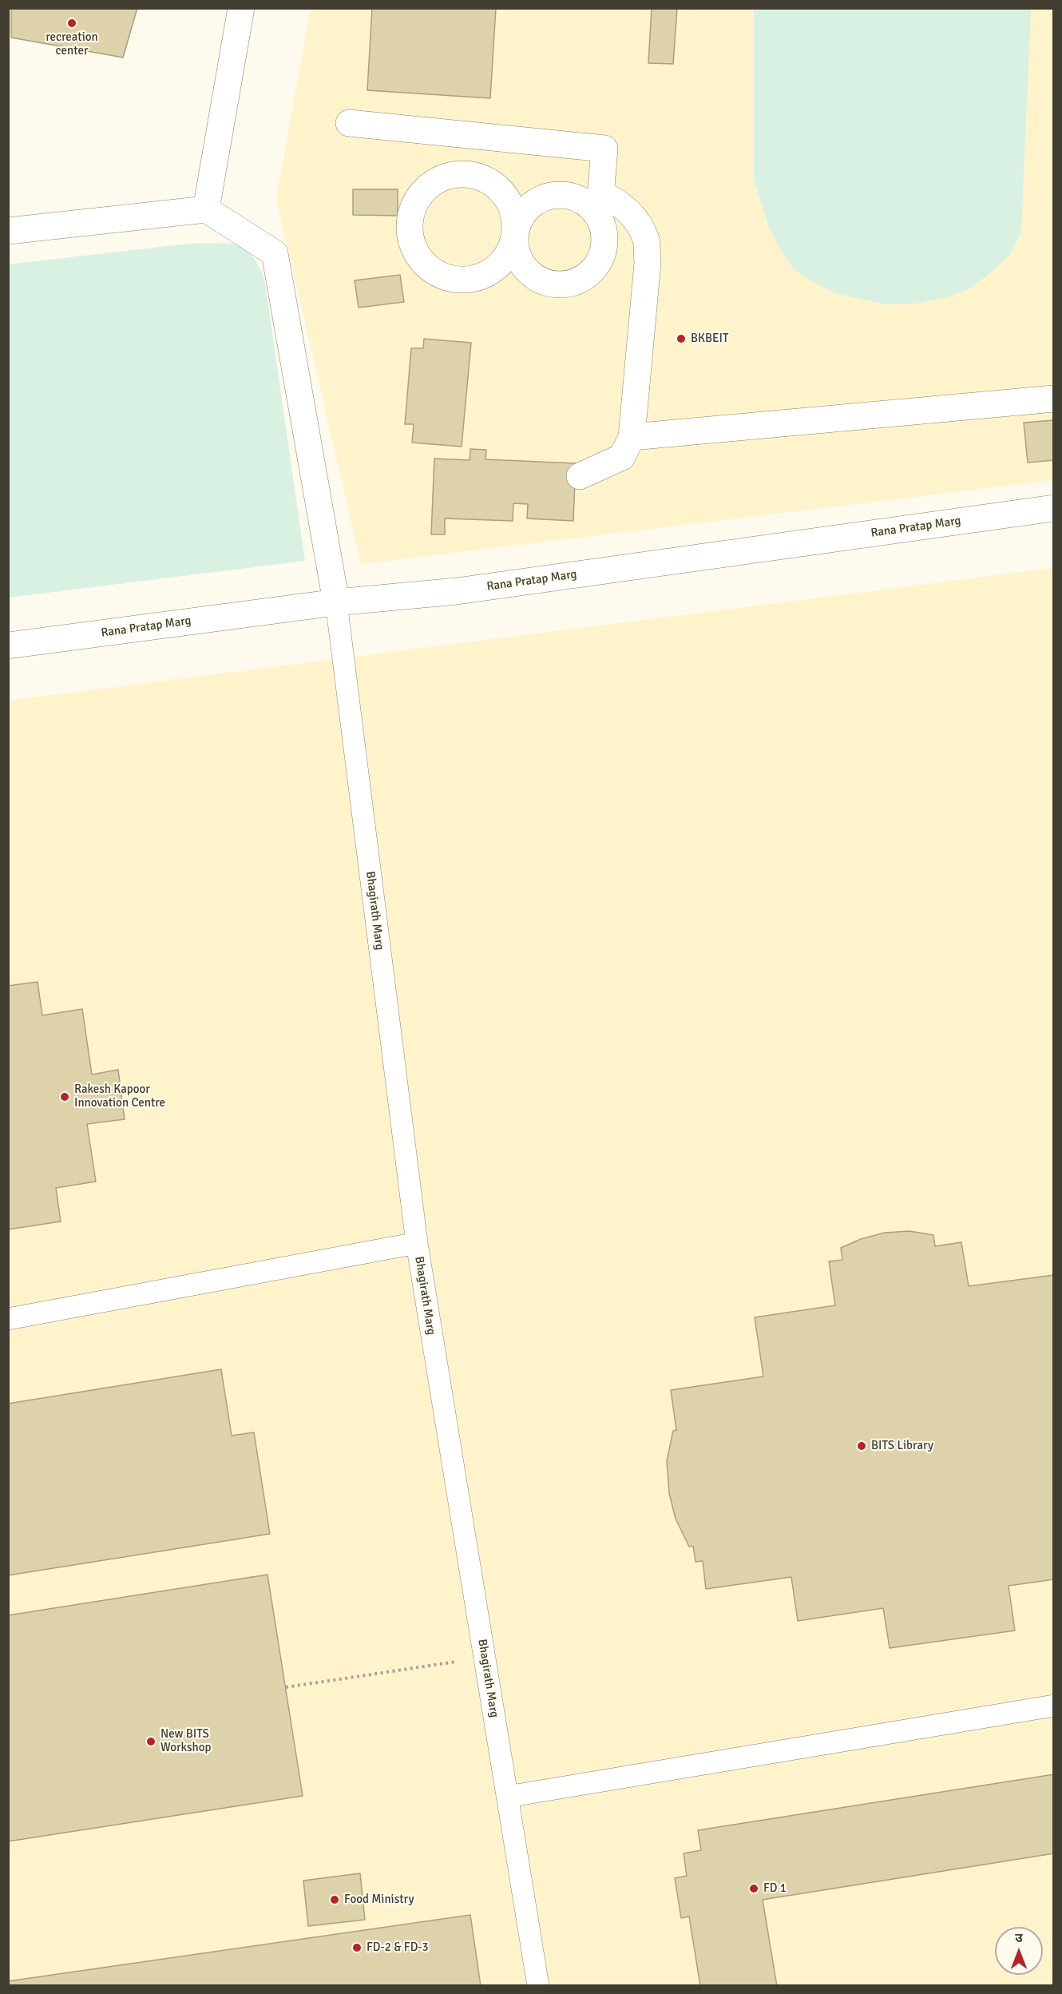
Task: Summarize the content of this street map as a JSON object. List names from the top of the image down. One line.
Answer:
{"streets":{"street":["Rana Pratap Marg"],"lane":["Bhagirath Marg"]},"crossings":[["Rana Pratap Marg","Bhagirath Marg"]],"places":["recreation center","BKBEIT","Rakesh Kapoor Innovation Centre","BITS Library","New BITS Workshop","FD 1","Food Ministry","FD-2 & FD-3"],"north":"top"}
